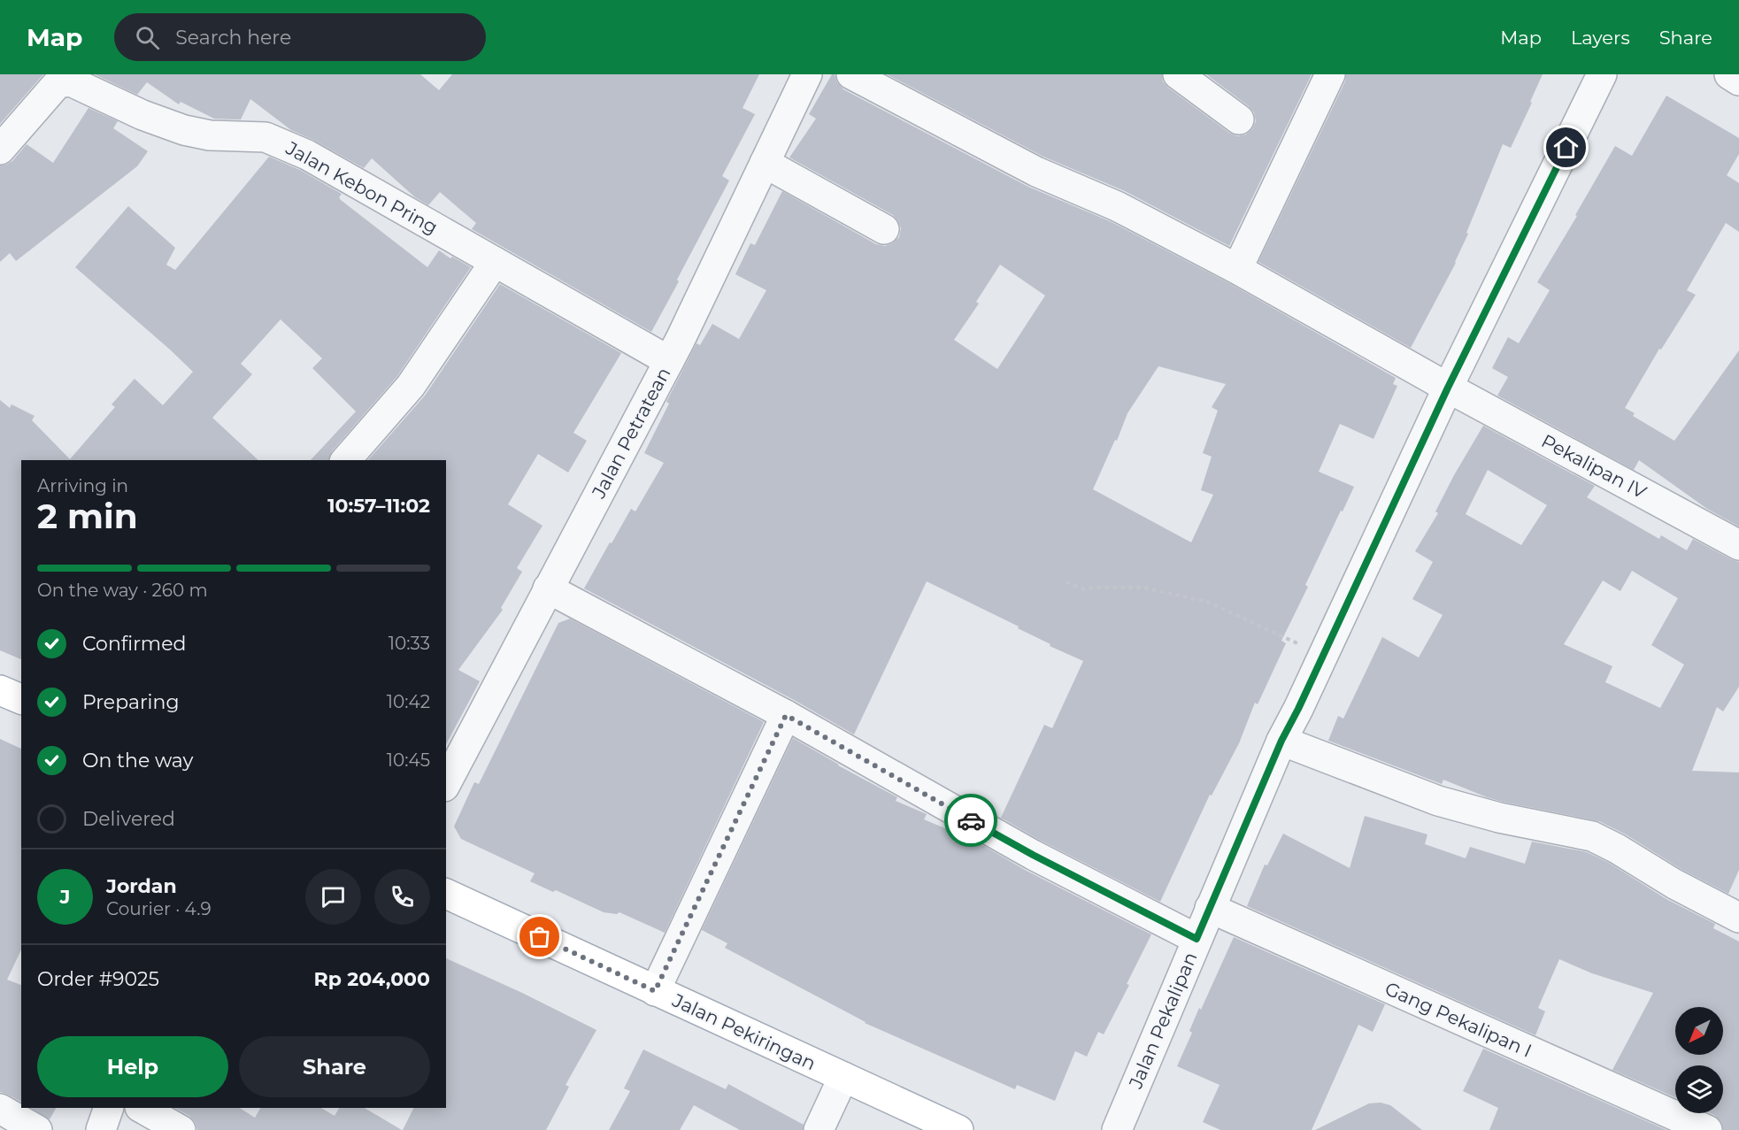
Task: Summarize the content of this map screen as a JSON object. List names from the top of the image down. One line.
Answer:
{"streets":{"main road":["Jalan Pekiringan"],"street":["Jalan Kebon Pring","Jalan Petratean","Pekalipan IV","Gang Pekalipan I","Jalan Pekalipan"]},"crossings":[["Jalan Kebon Pring","Jalan Petratean"],["Pekalipan IV","Jalan Pekalipan"],["Gang Pekalipan I","Jalan Pekalipan"]],"north":"bottom left","page":{"header":"Map","search":"Search here","nav":["Map","Layers","Share"],"heading":["2 min","Arriving in","10:57–11:02"],"panel":["Jordan","Courier · 4.9","Order #9025","Rp 204,000"],"bar":"On the way · 260 m","list":[["Confirmed","10:33"],["Preparing","10:42"],["On the way","10:45"],"Delivered"],"round":"J","buttons":["Help","Share"]}}
